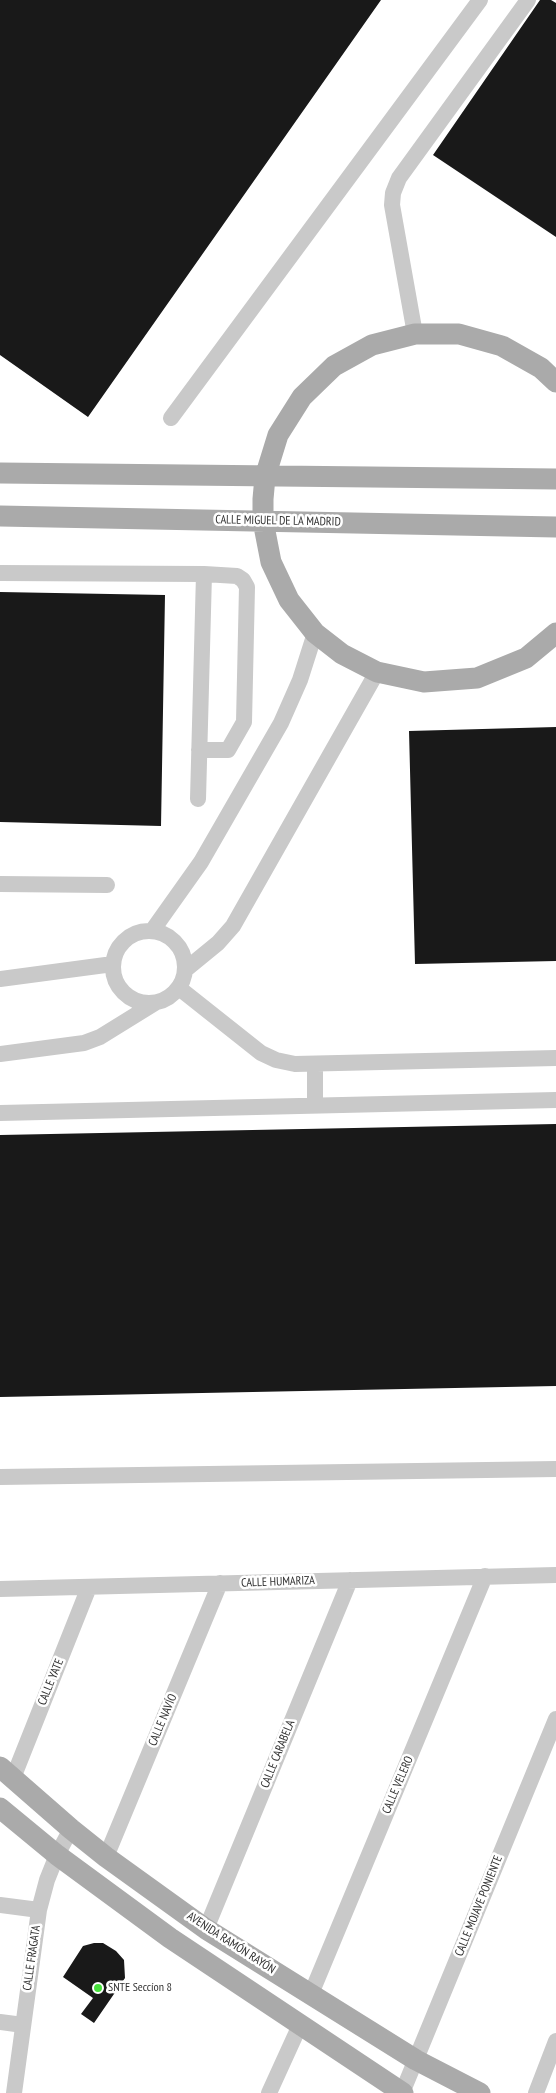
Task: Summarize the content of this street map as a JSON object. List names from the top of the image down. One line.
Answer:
{"streets":{"main road":["CALLE MIGUEL DE LA MADRID","AVENIDA RAMÓN RAYÓN"],"street":["CALLE HUMARIZA","CALLE YATE","CALLE NAVÍO","CALLE CARABELA","CALLE VELERO","CALLE MOJAVE PONIENTE","CALLE FRAGATA"]},"crossings":[["CALLE HUMARIZA","CALLE YATE"],["CALLE HUMARIZA","CALLE NAVÍO"],["CALLE HUMARIZA","CALLE CARABELA"],["CALLE HUMARIZA","CALLE VELERO"],["CALLE YATE","AVENIDA RAMÓN RAYÓN"],["CALLE NAVÍO","AVENIDA RAMÓN RAYÓN"],["CALLE CARABELA","AVENIDA RAMÓN RAYÓN"],["CALLE VELERO","AVENIDA RAMÓN RAYÓN"],["CALLE MOJAVE PONIENTE","AVENIDA RAMÓN RAYÓN"],["AVENIDA RAMÓN RAYÓN","CALLE FRAGATA"]],"places":["SNTE Seccíon 8"]}
